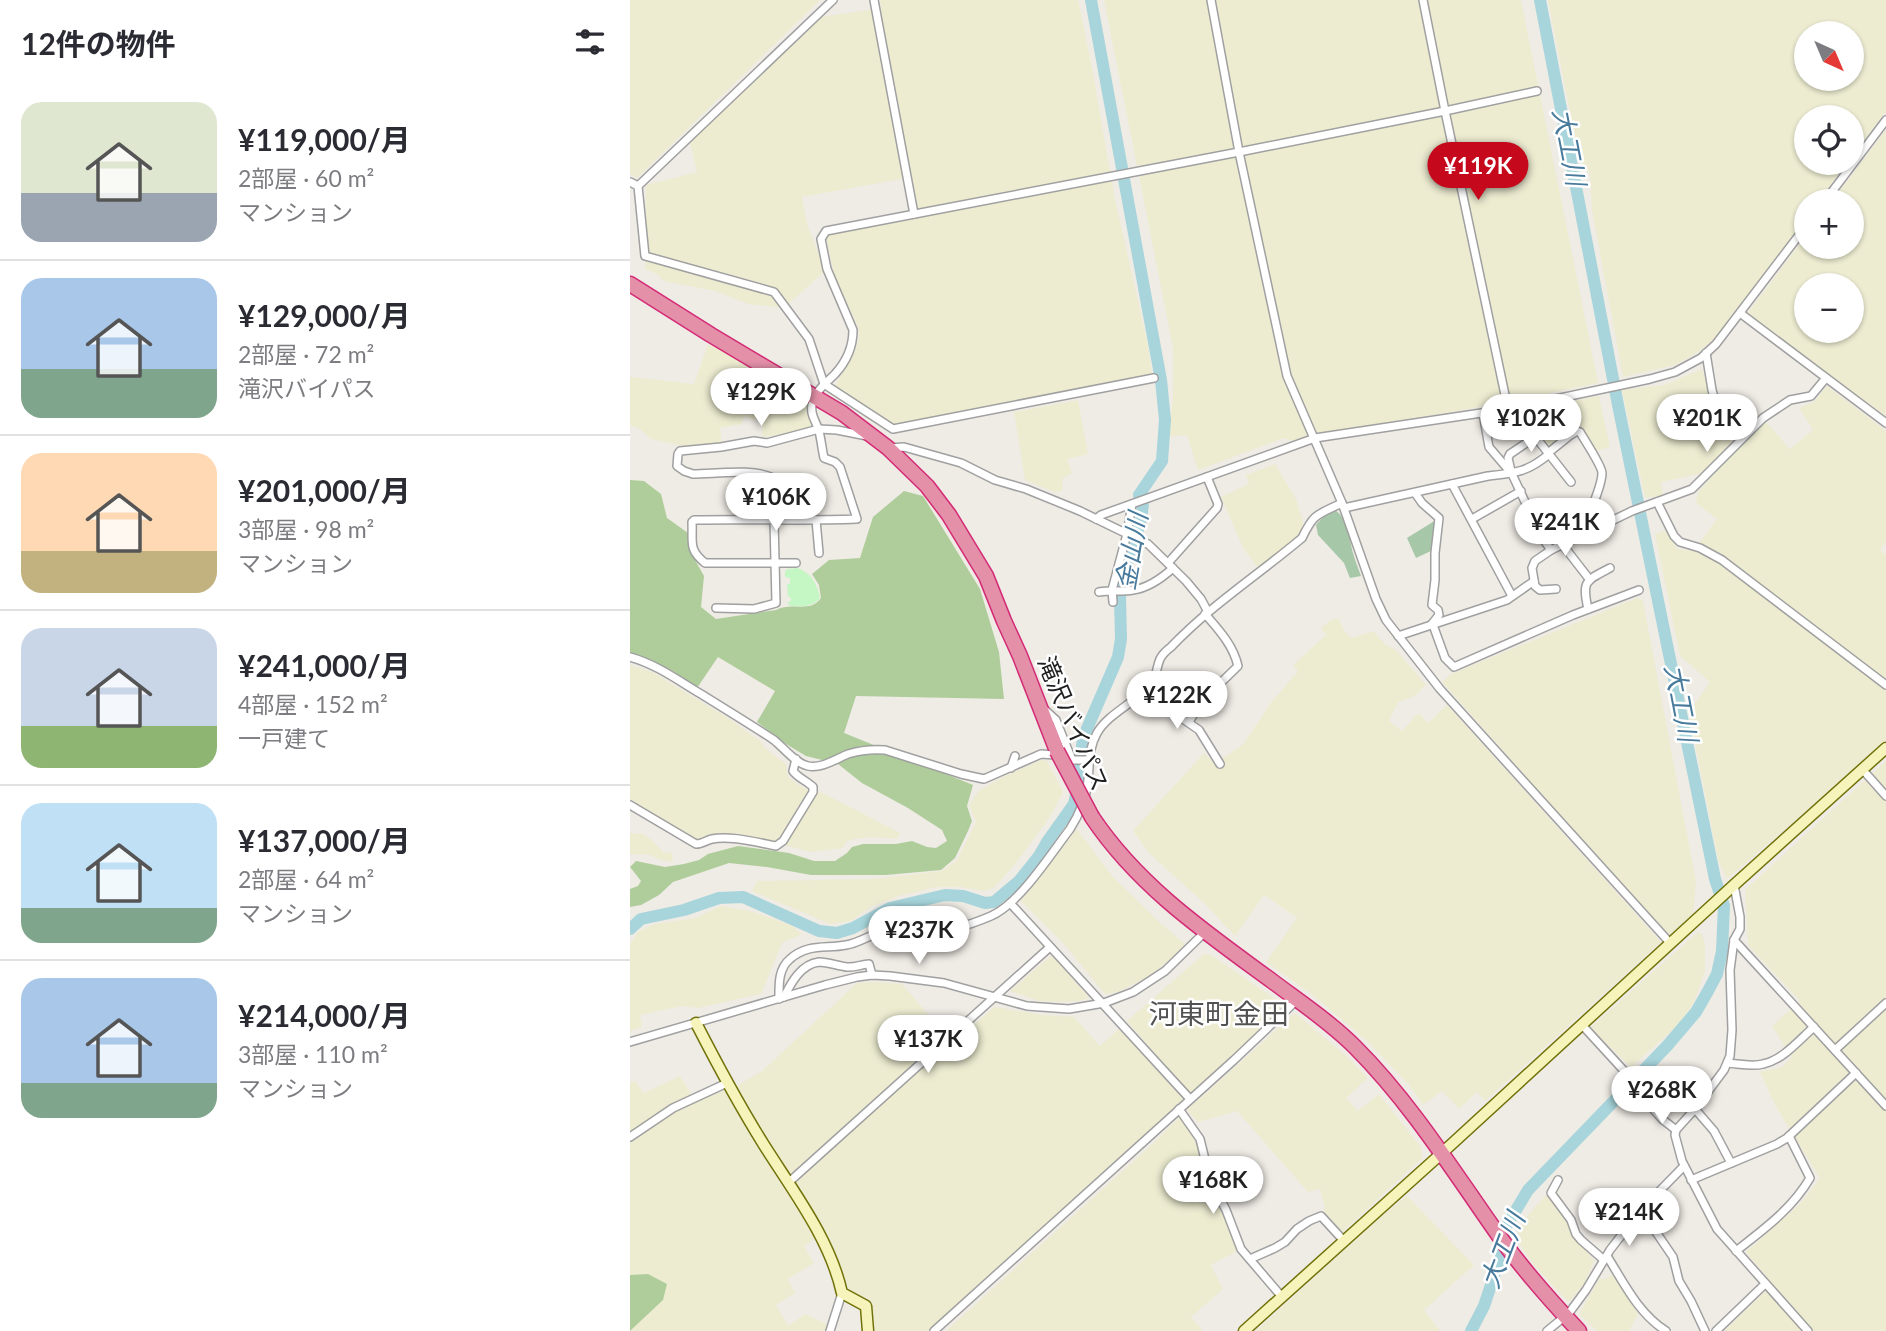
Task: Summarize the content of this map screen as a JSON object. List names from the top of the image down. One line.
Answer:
{"streets":{"highway":["滝沢バイパス"]},"districts":["河東町金田"],"water":["大工川","金山川"],"north":"bottom right","page":{"heading":"12件の物件","map_buttons":["+","−"],"list":[{"name":"¥119,000/月","note":"2部屋 · 60 m² · マンション"},{"name":"¥129,000/月","note":"2部屋 · 72 m² · 滝沢バイパス"},{"name":"¥201,000/月","note":"3部屋 · 98 m² · マンション"},{"name":"¥241,000/月","note":"4部屋 · 152 m² · 一戸建て"},{"name":"¥137,000/月","note":"2部屋 · 64 m² · マンション"},{"name":"¥214,000/月","note":"3部屋 · 110 m² · マンション"}],"price":["¥119K","¥129K","¥102K","¥201K","¥106K","¥241K","¥122K","¥237K","¥137K","¥268K","¥168K","¥214K"]}}
